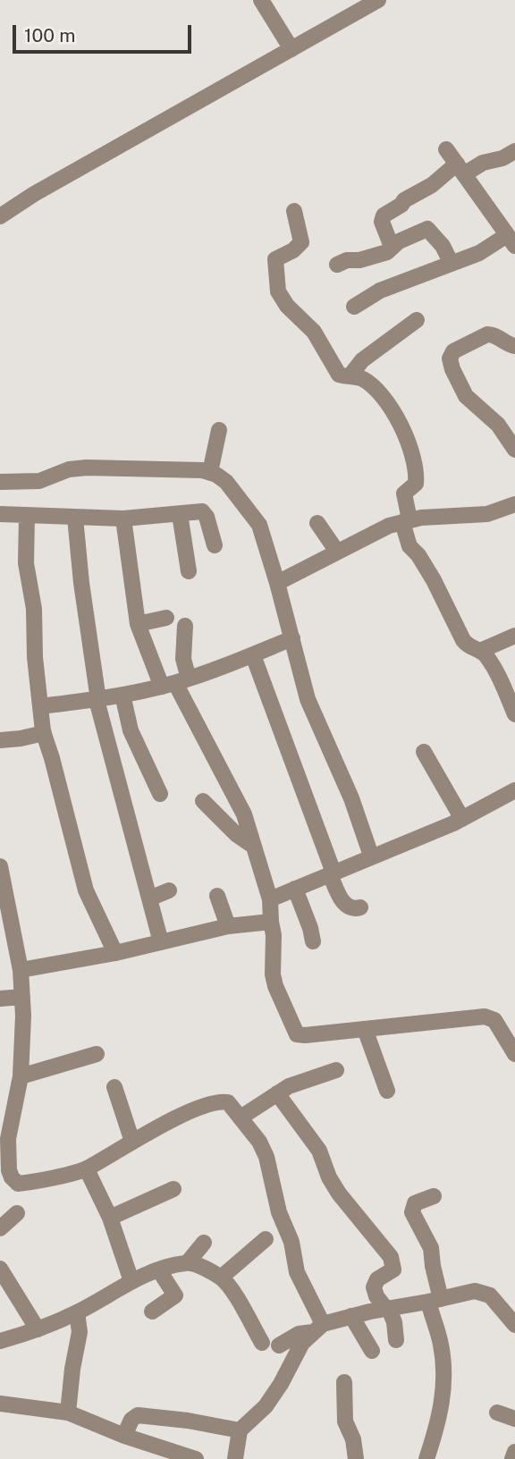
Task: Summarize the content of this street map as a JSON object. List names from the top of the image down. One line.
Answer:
{"scale_bar":"100 m"}
